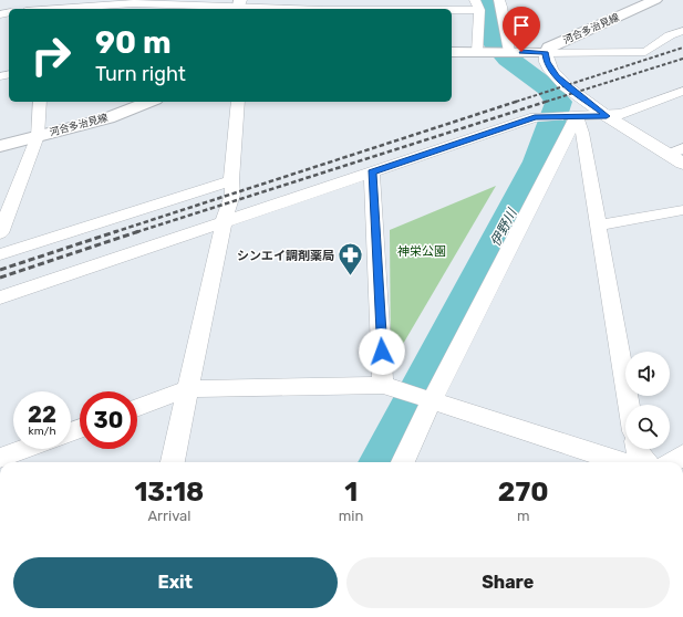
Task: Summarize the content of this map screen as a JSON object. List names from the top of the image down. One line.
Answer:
{"streets":{"main road":["河合多治見線"]},"water":["伊野川"],"parks":["神栄公園"],"places":{"pharmacy":["シンエイ調剤薬局"]},"page":{"turn":["90 m","Turn right"],"speed":"22 km/h","limit":"30","eta":["13:18","Arrival","1","min","270","m"],"buttons":["Exit","Share"]}}
